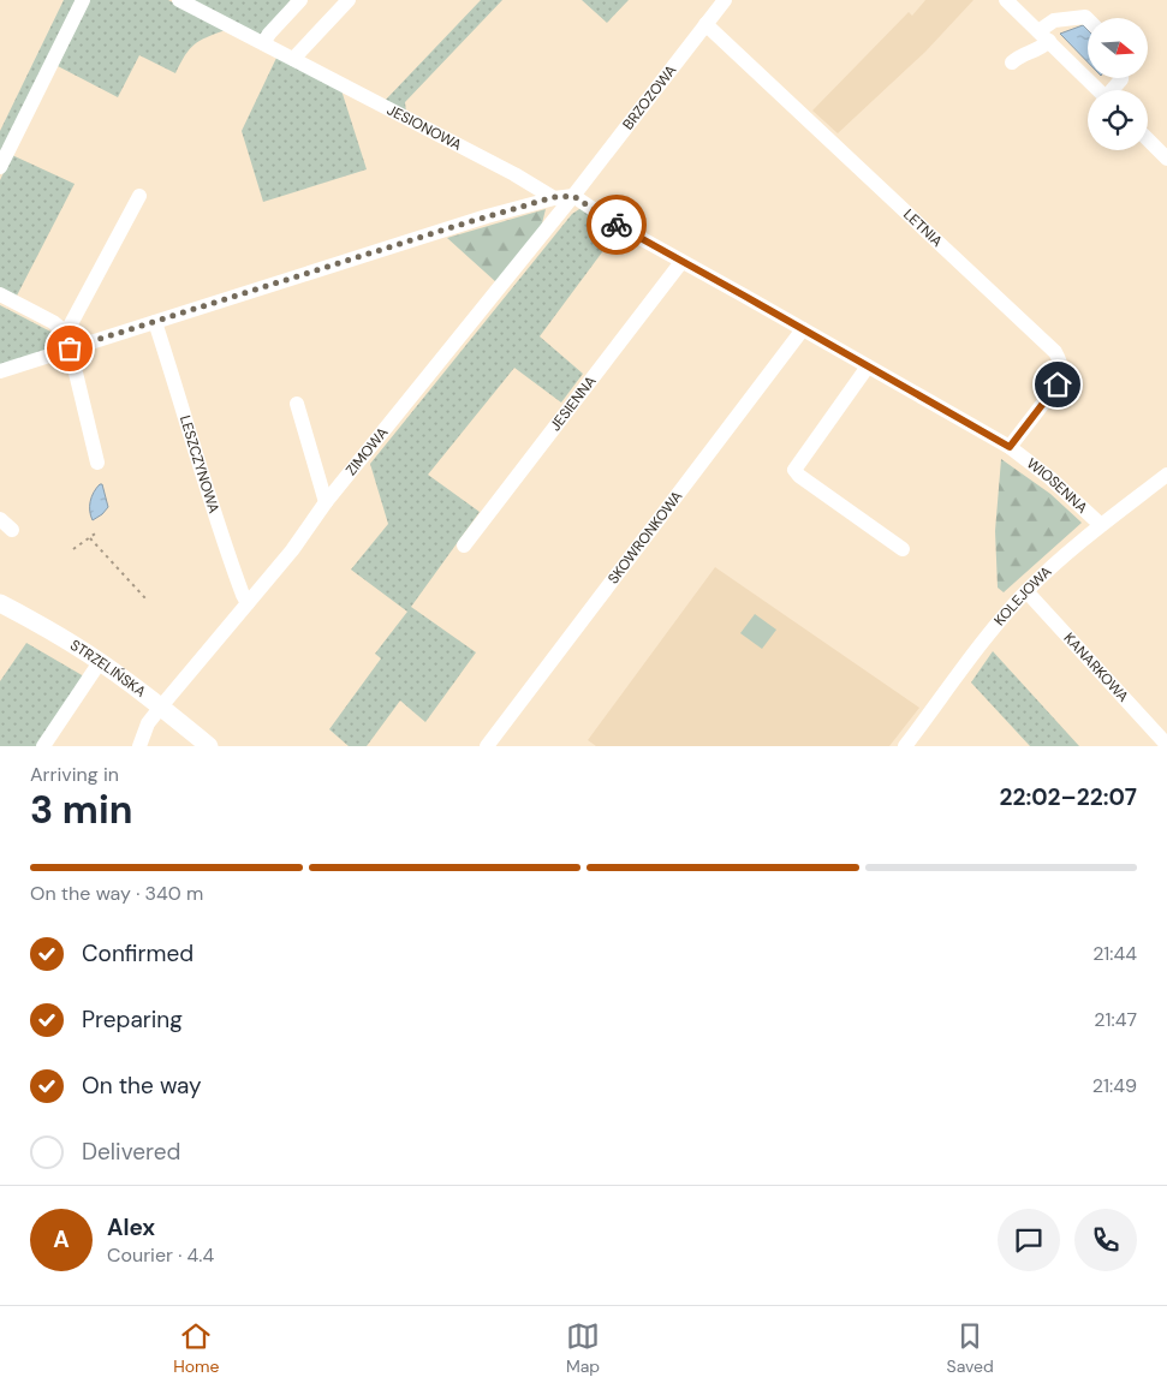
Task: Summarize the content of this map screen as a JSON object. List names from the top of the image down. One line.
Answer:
{"streets":{"main road":["STRZELIŃSKA"],"street":["BRZOZOWA","JESIONOWA","LETNIA","JESIENNA","ZIMOWA","LESZCZYNOWA","WIOSENNA","SKOWRONKOWA","KOLEJOWA","KANARKOWA"]},"crossings":[["BRZOZOWA","LETNIA"],["BRZOZOWA","ZIMOWA"],["BRZOZOWA","WIOSENNA"],["LETNIA","WIOSENNA"],["JESIENNA","WIOSENNA"],["ZIMOWA","LESZCZYNOWA"],["ZIMOWA","WIOSENNA"],["ZIMOWA","STRZELIŃSKA"],["WIOSENNA","SKOWRONKOWA"],["WIOSENNA","KOLEJOWA"],["KOLEJOWA","KANARKOWA"]],"north":"right","page":{"heading":["3 min","Arriving in","22:02–22:07"],"panel":["Alex","Courier · 4.4"],"bar":"On the way · 340 m","list":[["Confirmed","21:44"],["Preparing","21:47"],["On the way","21:49"],"Delivered"],"round":"A","tabs":["Home","Map","Saved"]}}
